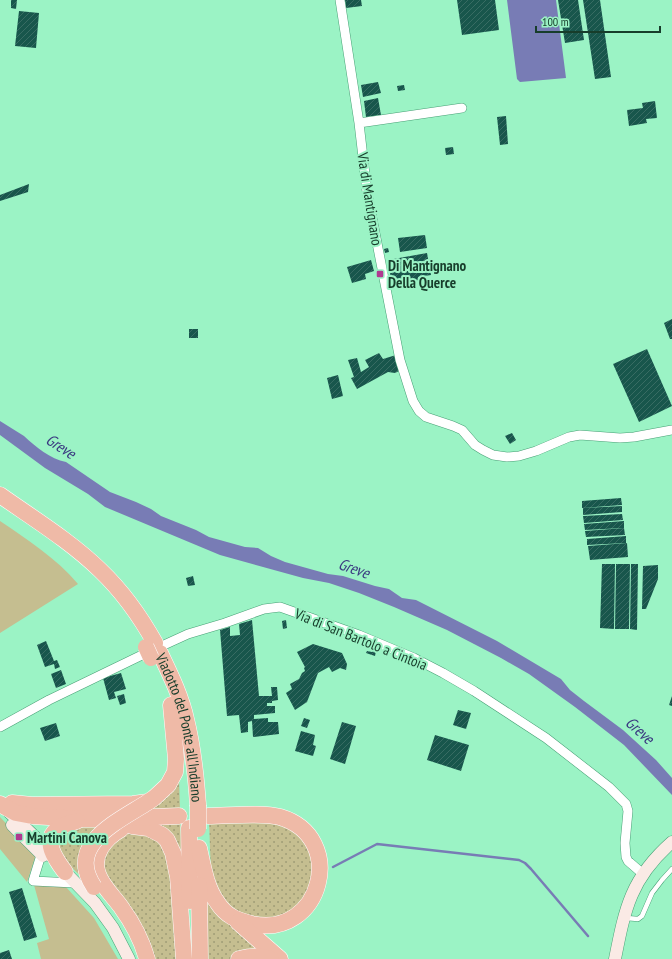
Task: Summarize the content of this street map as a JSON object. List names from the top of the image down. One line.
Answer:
{"streets":{"highway":["Viadotto del Ponte all'Indiano"],"street":["Via di Mantignano","Via di San Bartolo a Cintoia"]},"crossings":[["Via di San Bartolo a Cintoia","Viadotto del Ponte all'Indiano"]],"water":["Greve"],"places":{"transit":["Di Mantignano Della Querce","Martini Canova"]},"scale_bar":"100 m"}
